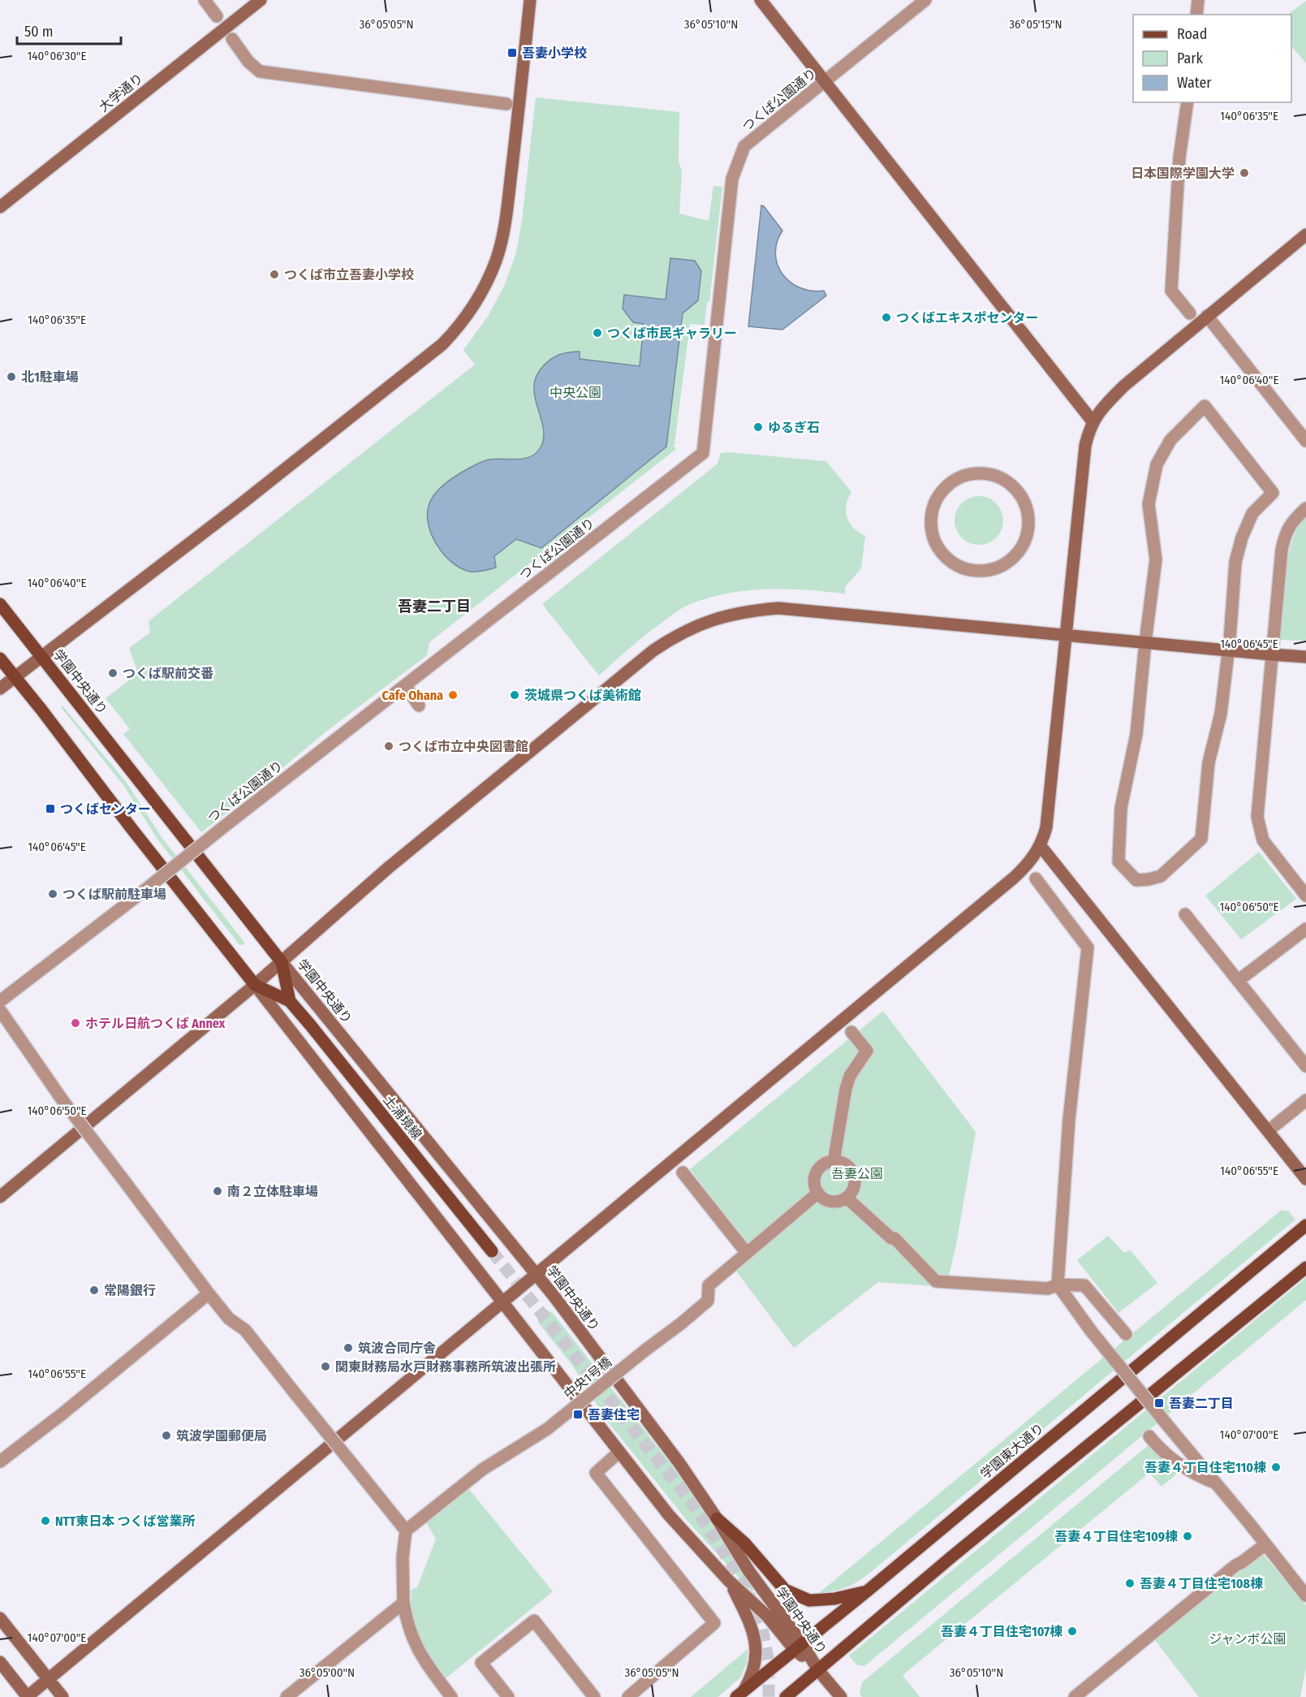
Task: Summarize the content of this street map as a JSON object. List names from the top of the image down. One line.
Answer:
{"streets":{"main road":["学園中央通り","土浦境線","学園東大通り"],"street":["大学通り","つくば公園通り","中央1号橋"]},"crossings":[["学園中央通り","土浦境線"],["学園中央通り","学園東大通り"]],"districts":["吾妻二丁目"],"parks":["中央公園","吾妻公園","ジャンボ公園"],"places":{"transit":["吾妻小学校","つくばセンター","吾妻二丁目","吾妻住宅"],"other":["日本国際学園大学","つくば市立吾妻小学校","つくばエキスポセンター","つくば市民ギャラリー","北1駐車場","ゆるぎ石","つくば駅前交番","Cafe Ohana","茨城県つくば美術館","つくば市立中央図書館","つくば駅前駐車場","ホテル日航つくば Annex","南２立体駐車場","常陽銀行","筑波合同庁舎","関東財務局水戸財務事務所筑波出張所","筑波学園郵便局","吾妻４丁目住宅110棟","NTT東日本 つくば営業所","吾妻４丁目住宅109棟","吾妻４丁目住宅108棟","吾妻４丁目住宅107棟"]},"legend":["Road","Park","Water"],"scale_bar":"50 m","coordinates":["36°05'05\"N","36°05'10\"N","36°05'15\"N","140°06'30\"E","140°06'35\"E","140°06'40\"E","140°06'45\"E","140°06'50\"E","140°06'55\"E","140°07'00\"E","36°05'00\"N"]}
